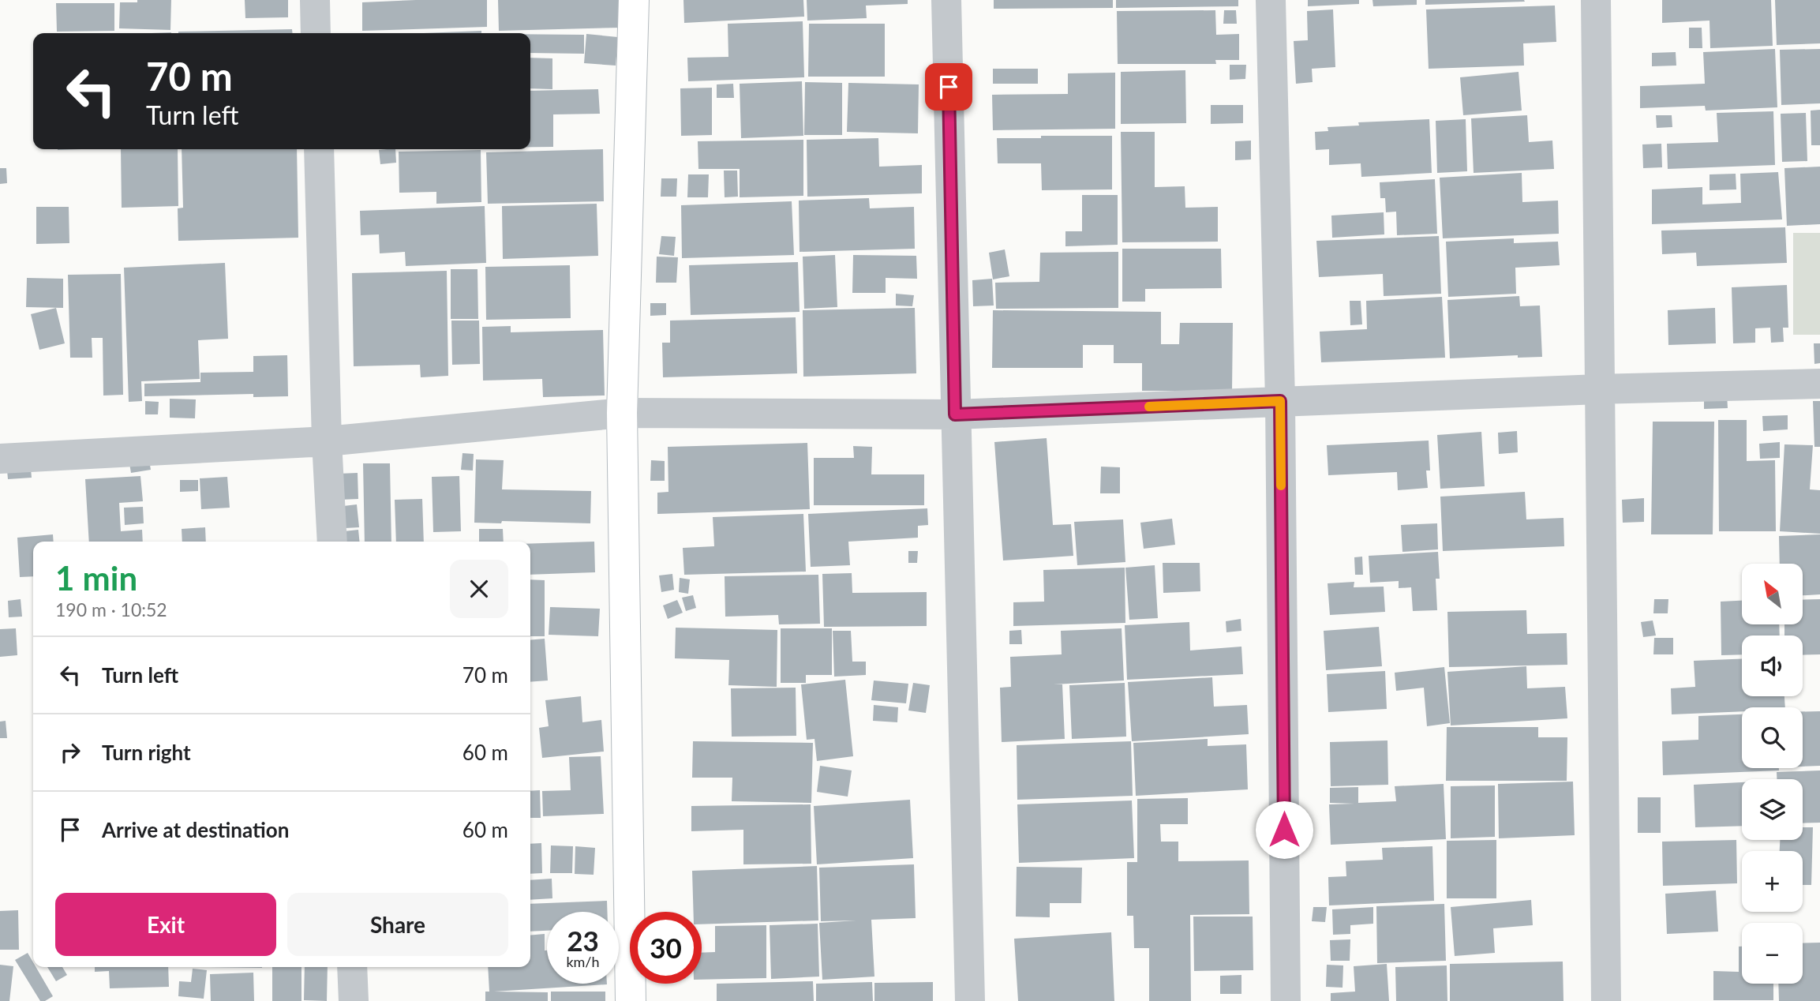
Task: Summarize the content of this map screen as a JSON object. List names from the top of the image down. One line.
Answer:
{"north":"top left","page":{"turn":["70 m","Turn left"],"heading":["1 min","190 m · 10:52"],"map_buttons":["+","−"],"list":[{"name":"Turn left","value":"70 m"},{"name":"Turn right","value":"60 m"},{"name":"Arrive at destination","value":"60 m"}],"buttons":["Exit","Share"],"speed":"23 km/h","limit":"30"}}
